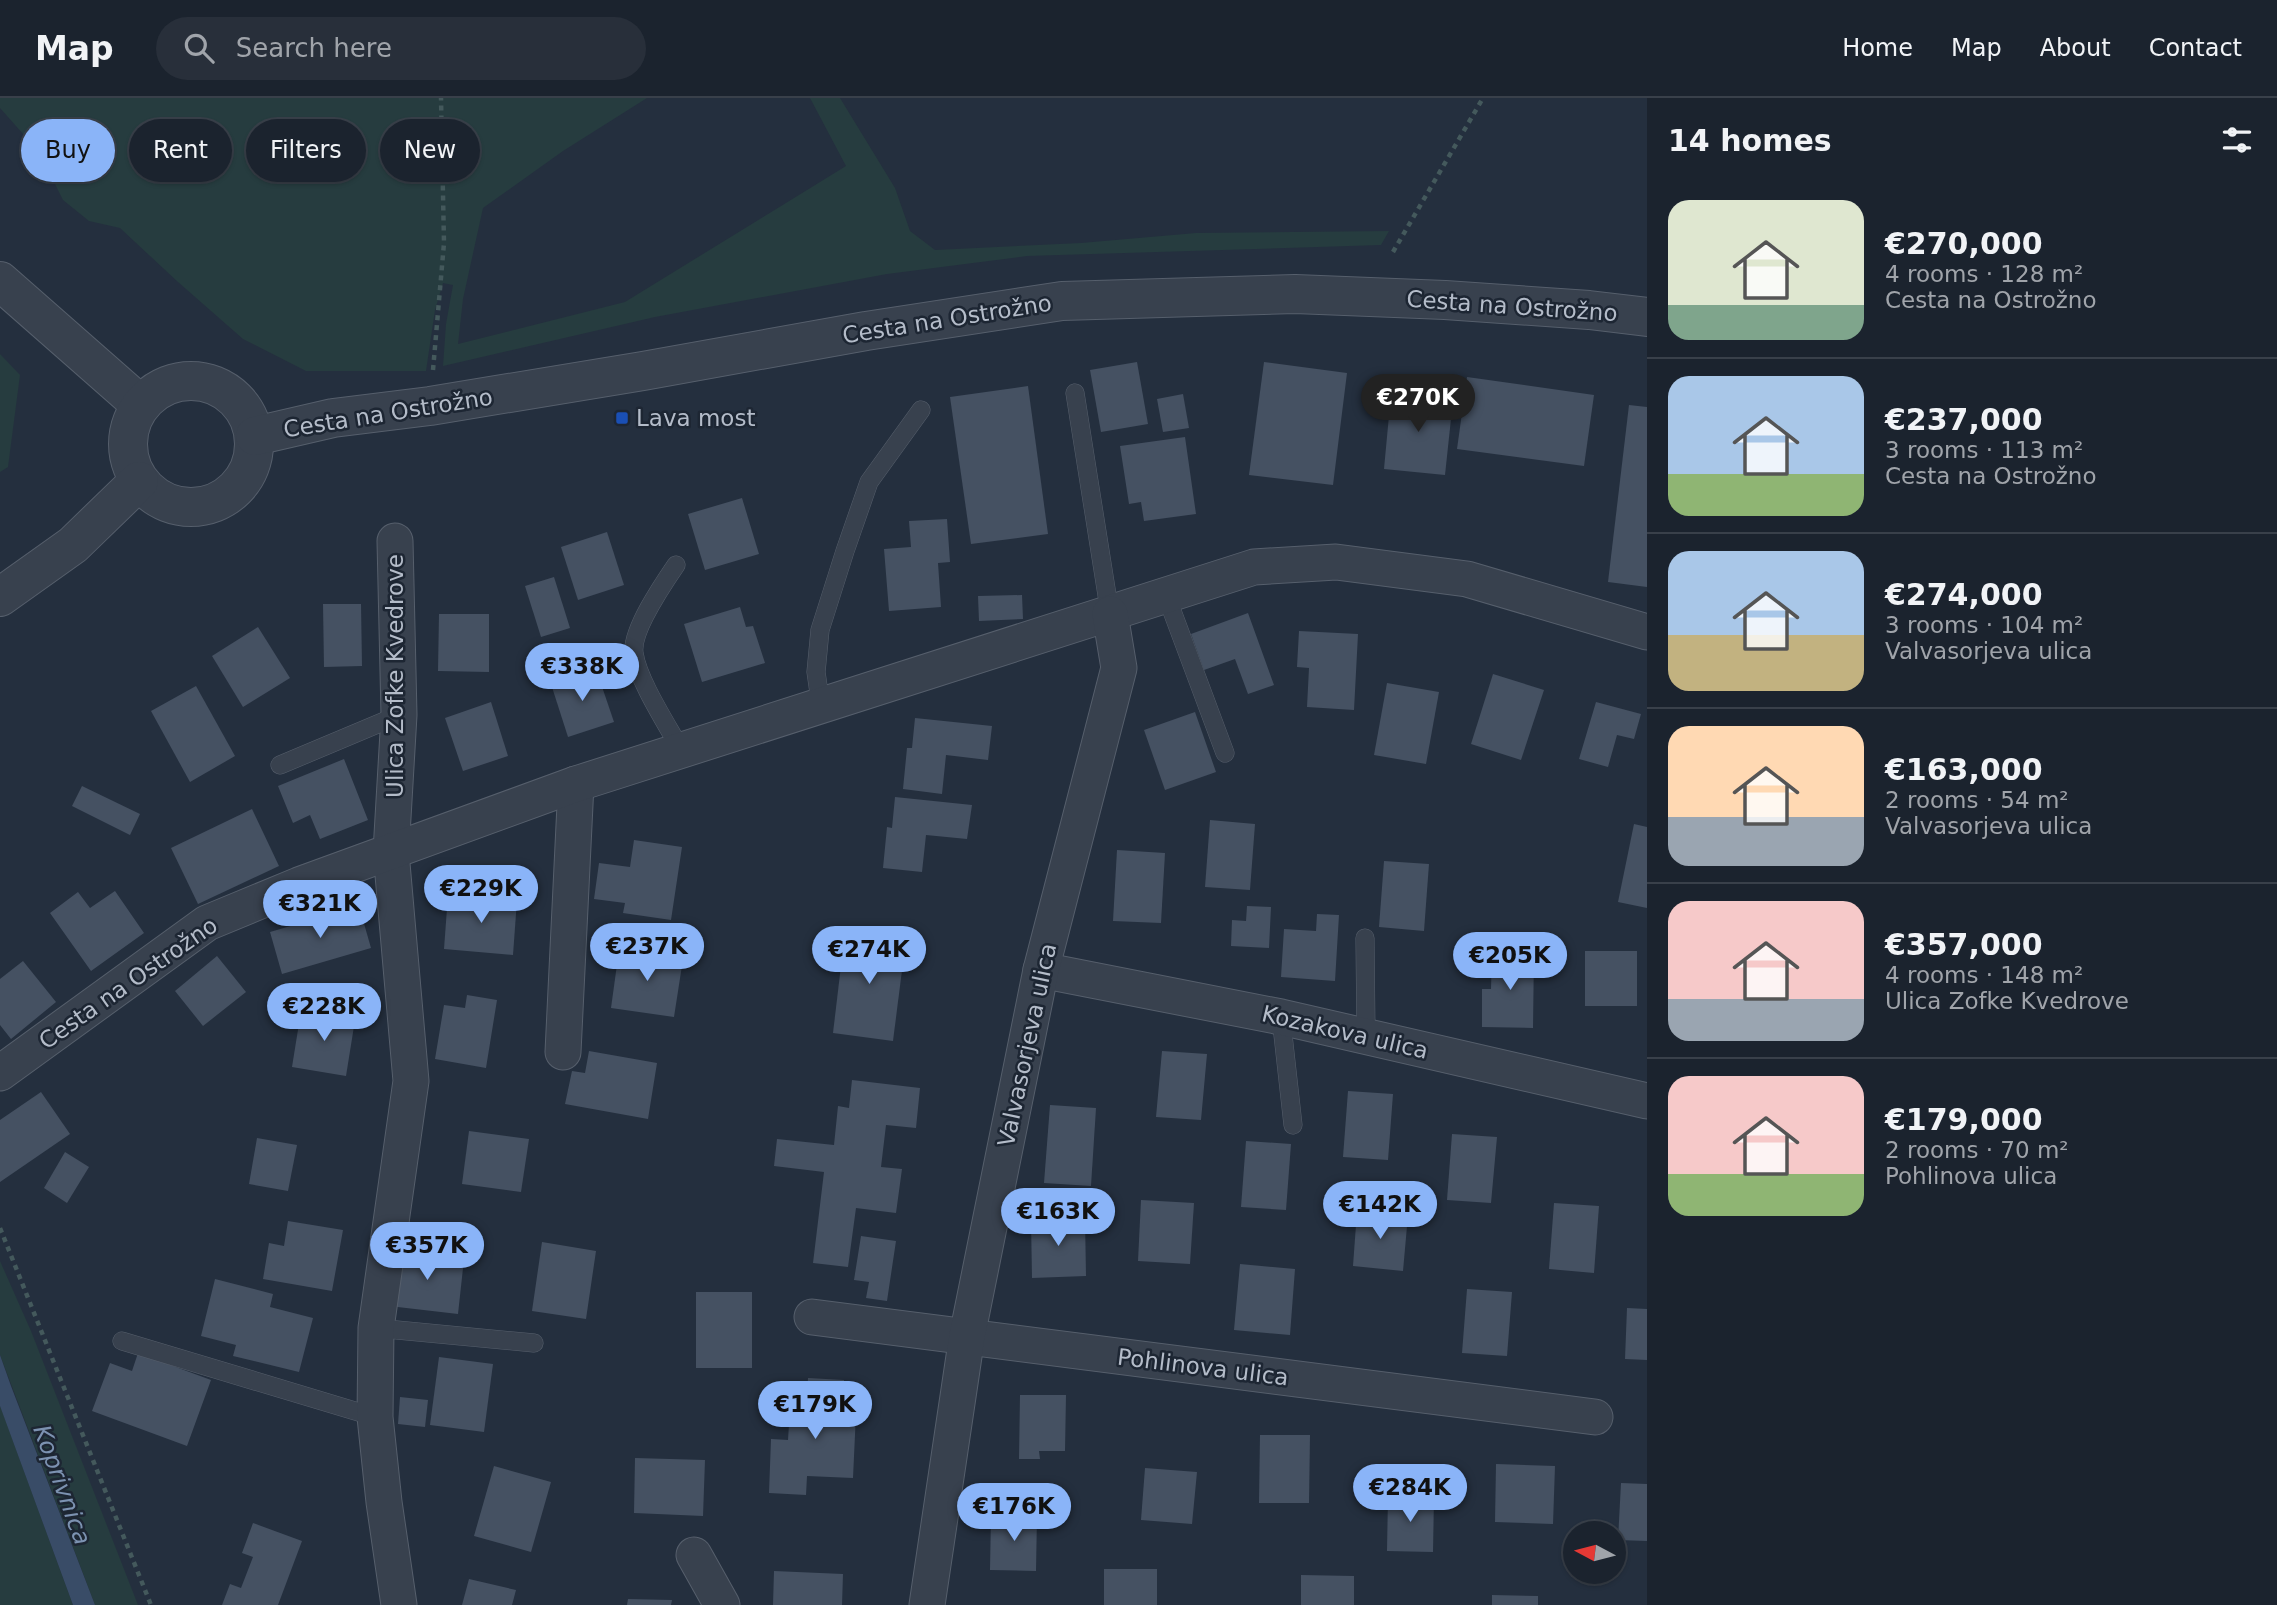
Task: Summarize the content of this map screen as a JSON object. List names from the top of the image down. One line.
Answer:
{"streets":{"street":["Cesta na Ostrožno","Ulica Zofke Kvedrove","Kozakova ulica","Valvasorjeva ulica","Pohlinova ulica"]},"crossings":[["Cesta na Ostrožno","Ulica Zofke Kvedrove"],["Cesta na Ostrožno","Valvasorjeva ulica"],["Kozakova ulica","Valvasorjeva ulica"],["Valvasorjeva ulica","Pohlinova ulica"]],"water":["Koprivnica"],"places":{"transit":["Lava most"]},"north":"left","page":{"header":"Map","search":"Search here","nav":["Home","Map","About","Contact"],"heading":"14 homes","chip":["Buy","Rent","Filters","New"],"list":[{"name":"€270,000","note":"4 rooms · 128 m² · Cesta na Ostrožno"},{"name":"€237,000","note":"3 rooms · 113 m² · Cesta na Ostrožno"},{"name":"€274,000","note":"3 rooms · 104 m² · Valvasorjeva ulica"},{"name":"€163,000","note":"2 rooms · 54 m² · Valvasorjeva ulica"},{"name":"€357,000","note":"4 rooms · 148 m² · Ulica Zofke Kvedrove"},{"name":"€179,000","note":"2 rooms · 70 m² · Pohlinova ulica"}],"price":["€270K","€338K","€229K","€321K","€237K","€274K","€205K","€228K","€142K","€163K","€357K","€179K","€284K","€176K"]}}
